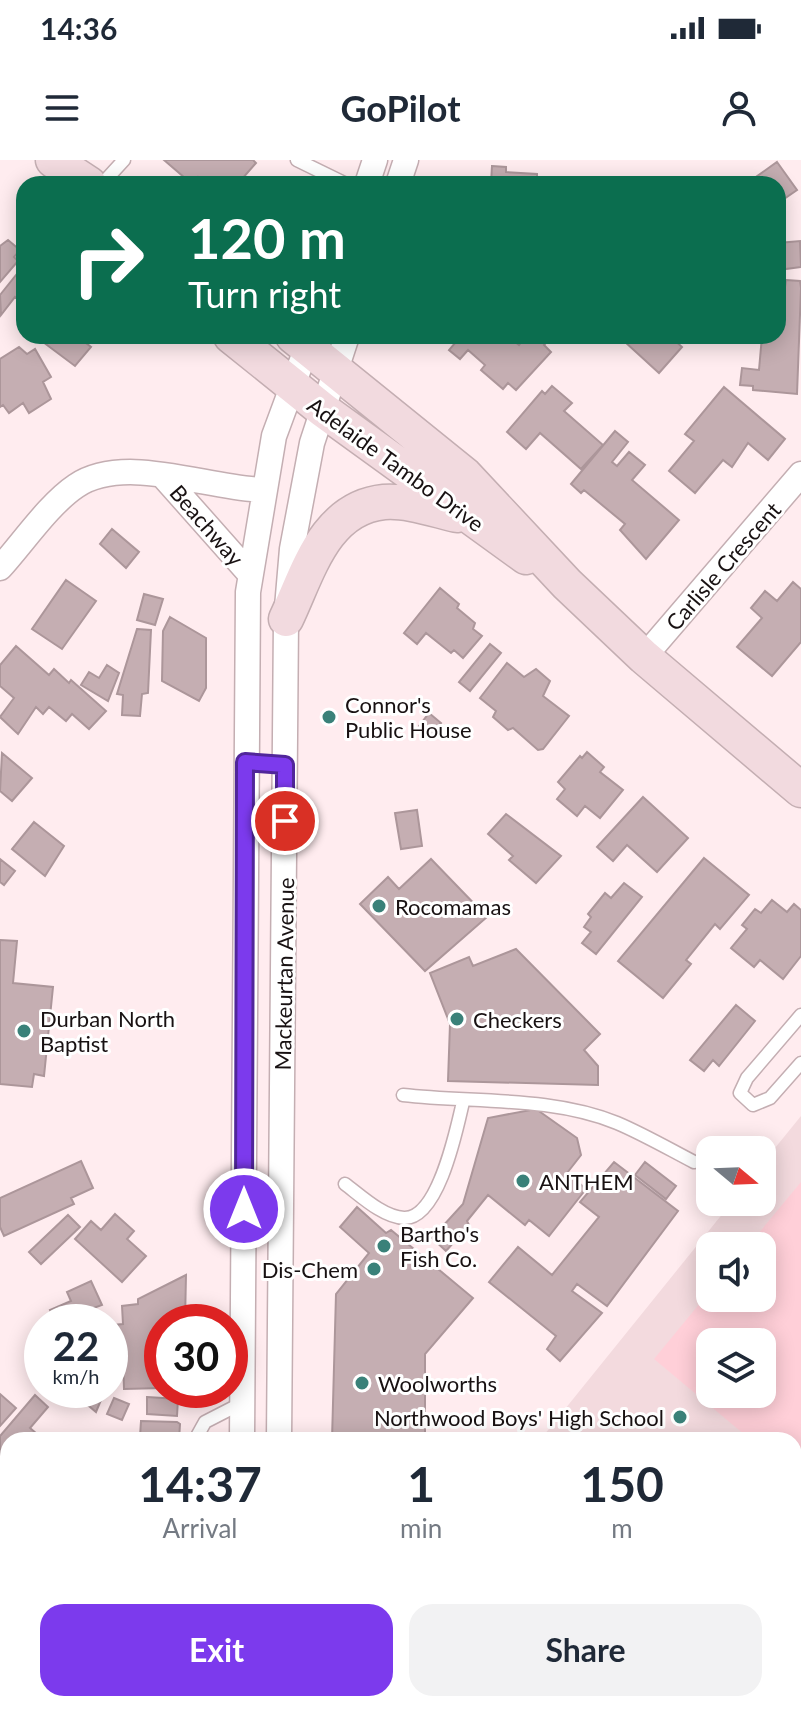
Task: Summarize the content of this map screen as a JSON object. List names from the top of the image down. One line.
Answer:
{"streets":{"street":["Adelaide Tambo Drive","Beachway","Carlisle Crescent","Mackeurtan Avenue"]},"crossings":[["Adelaide Tambo Drive","Carlisle Crescent"],["Adelaide Tambo Drive","Mackeurtan Avenue"],["Beachway","Mackeurtan Avenue"]],"places":["Connor's Public House","Rocomamas","Checkers","Durban North Baptist","ANTHEM","Bartho's Fish Co.","Dis-Chem","Woolworths","Northwood Boys' High School"],"north":"right","page":{"status":"14:36","header":"GoPilot","turn":["120 m","Turn right"],"speed":"22 km/h","limit":"30","eta":["14:37","Arrival","1","min","150","m"],"buttons":["Exit","Share"]}}
